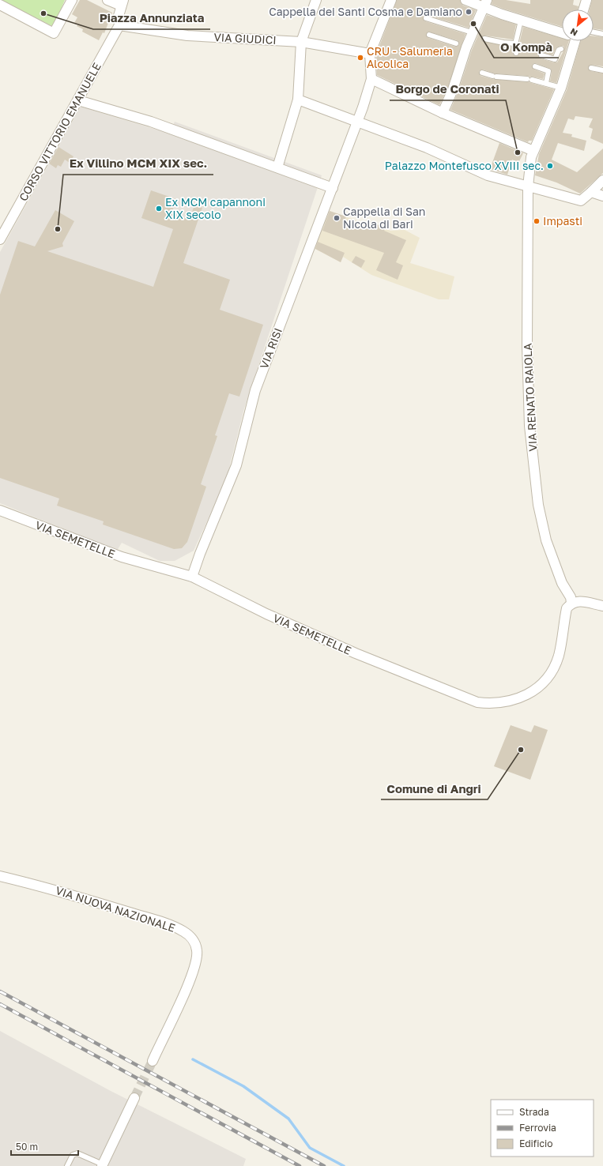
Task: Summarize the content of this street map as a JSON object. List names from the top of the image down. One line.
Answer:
{"streets":{"street":["VIA GIUDICI","CORSO VITTORIO EMANUELE","VIA RISI","VIA RENATO RAIOLA","VIA SEMETELLE","VIA NUOVA NAZIONALE"]},"crossings":[["VIA GIUDICI","CORSO VITTORIO EMANUELE"],["VIA RISI","VIA SEMETELLE"],["VIA RENATO RAIOLA","VIA SEMETELLE"]],"places":["Cappella dei Santi Cosma e Damiano","Piazza Annunziata","O Kompà","CRU - Salumeria Alcolica","Borgo de Coronati","Palazzo Montefusco XVIII sec.","Ex MCM capannoni XIX secolo","Cappella di San Nicola di Bari","Impasti","Ex Villino MCM XIX sec.","Comune di Angri"],"legend":["Strada","Ferrovia","Edificio"],"scale_bar":"50 m","north":"bottom left"}
